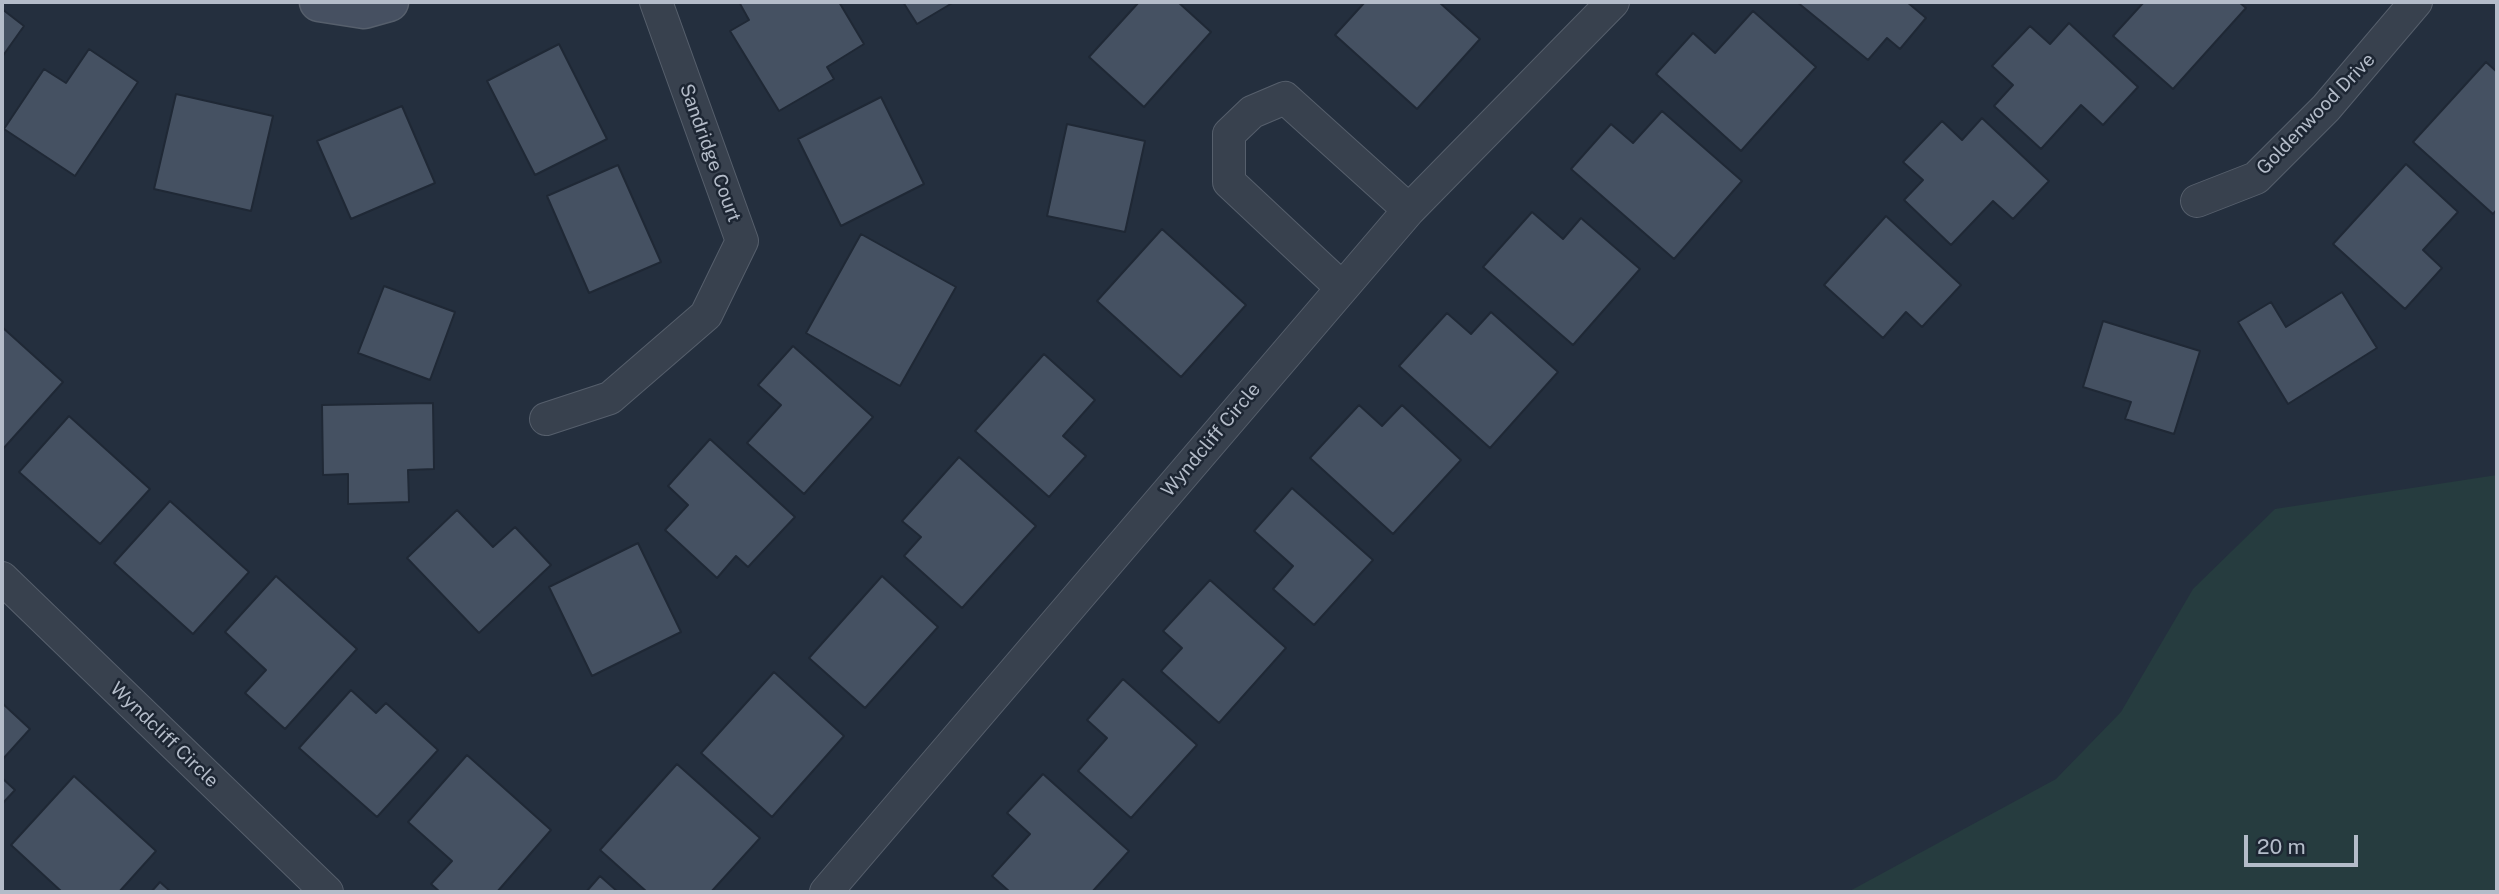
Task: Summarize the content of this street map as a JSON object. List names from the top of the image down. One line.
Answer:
{"streets":{"street":["Goldenwood Drive","Sandridge Court","Wyndcliff Circle"]},"scale_bar":"20 m"}
